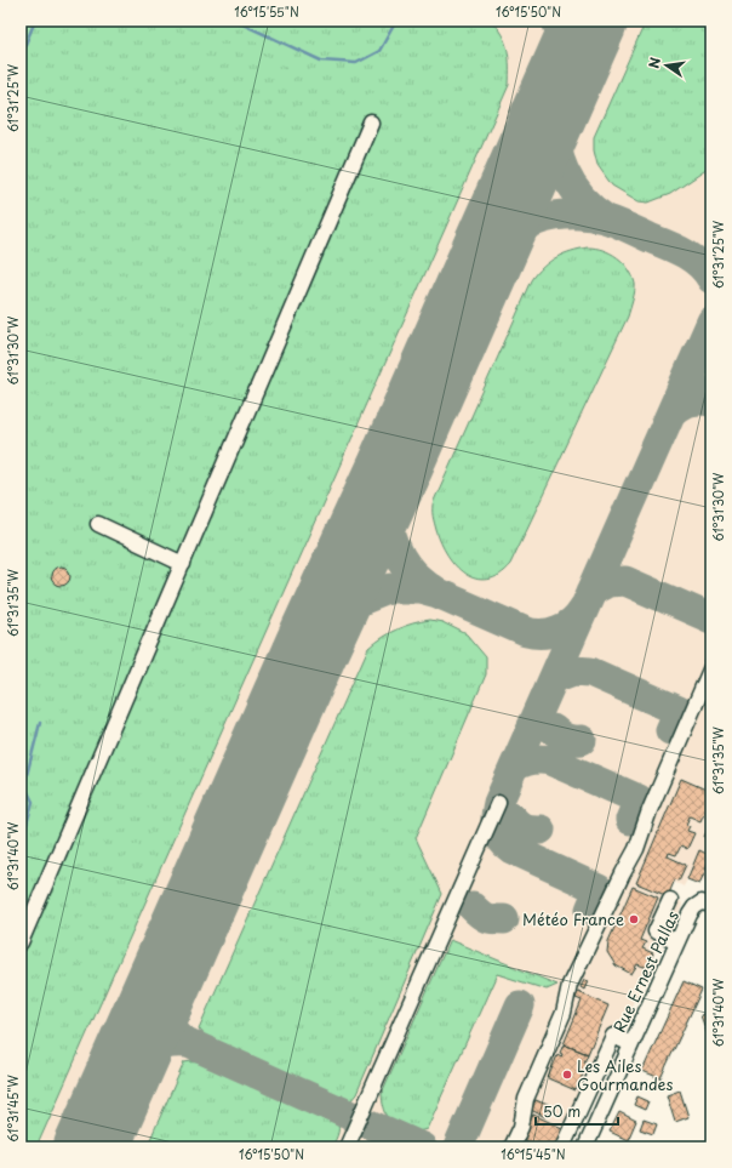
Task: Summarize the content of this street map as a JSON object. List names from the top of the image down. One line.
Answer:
{"streets":{"street":["Rue Ernest Pallas"]},"places":["Météo France","Les Ailes Gourmandes"],"scale_bar":"50 m","north":"left","coordinates":["16°15'55\"N","16°15'50\"N","61°31'25\"W","61°31'30\"W","61°31'35\"W","61°31'40\"W","61°31'45\"W","16°15'45\"N"]}
